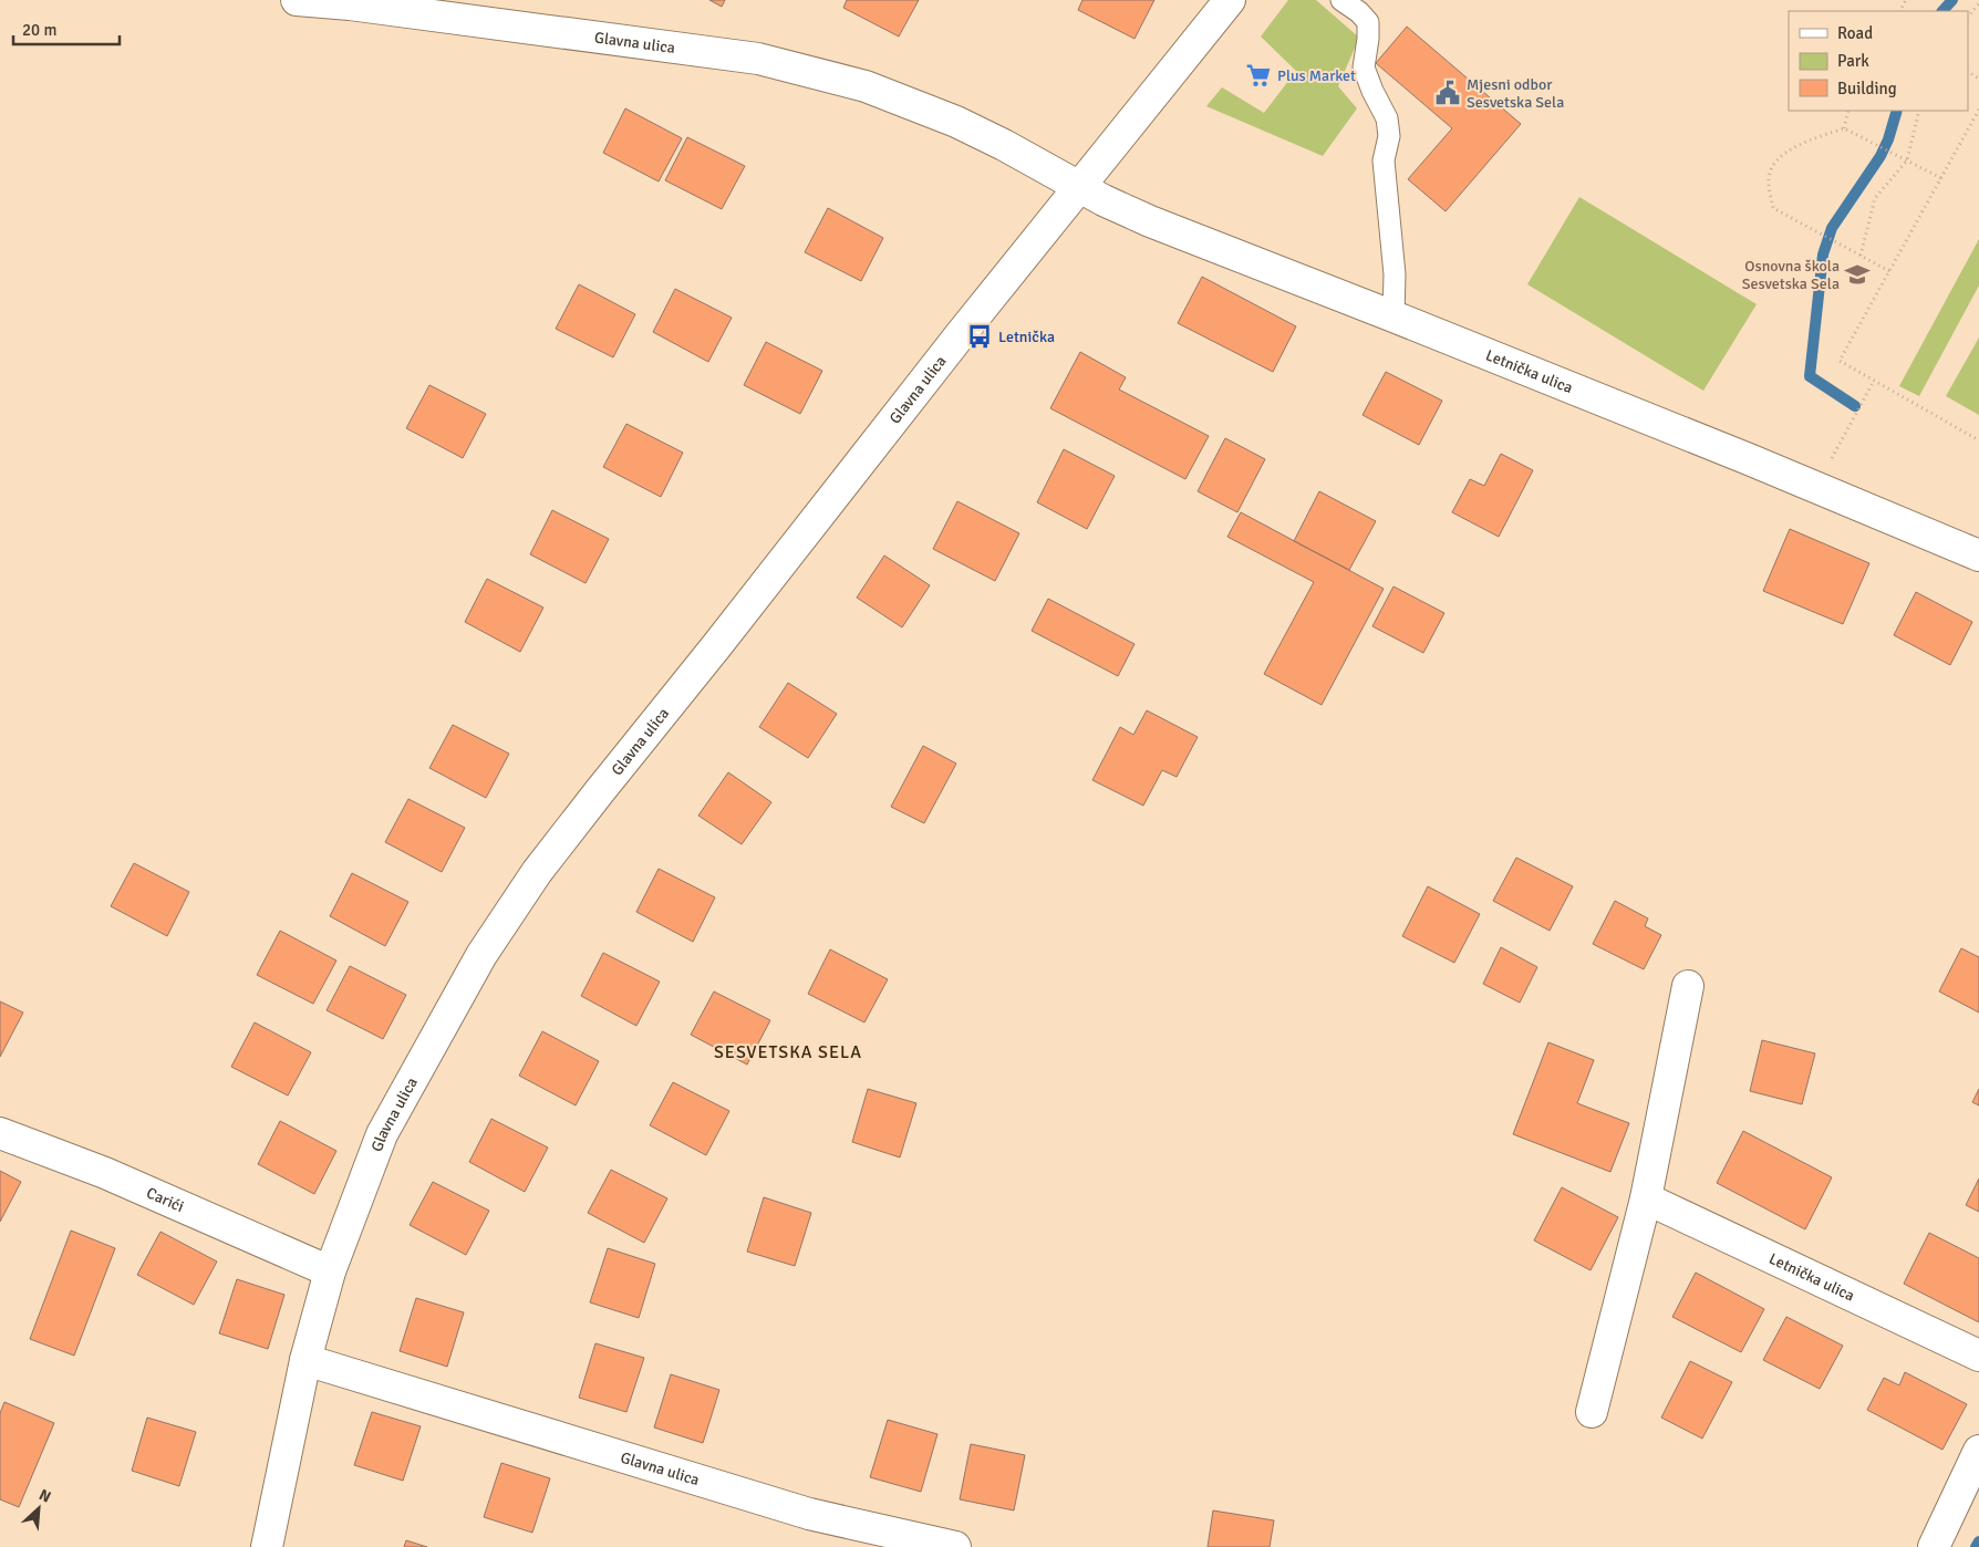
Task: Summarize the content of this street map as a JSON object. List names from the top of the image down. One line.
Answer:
{"streets":{"street":["Glavna ulica","Letnička ulica","Carići"]},"crossings":[["Glavna ulica","Letnička ulica"],["Glavna ulica","Carići"]],"districts":["SESVETSKA SELA"],"places":{"supermarket":["Plus Market"],"public building":["Mjesni odbor Sesvetska Sela"],"school or university":["Osnovna škola Sesvetska Sela"],"bus stop":["Letnička"]},"legend":["Road","Park","Building"],"scale_bar":"20 m","north":"top right"}
